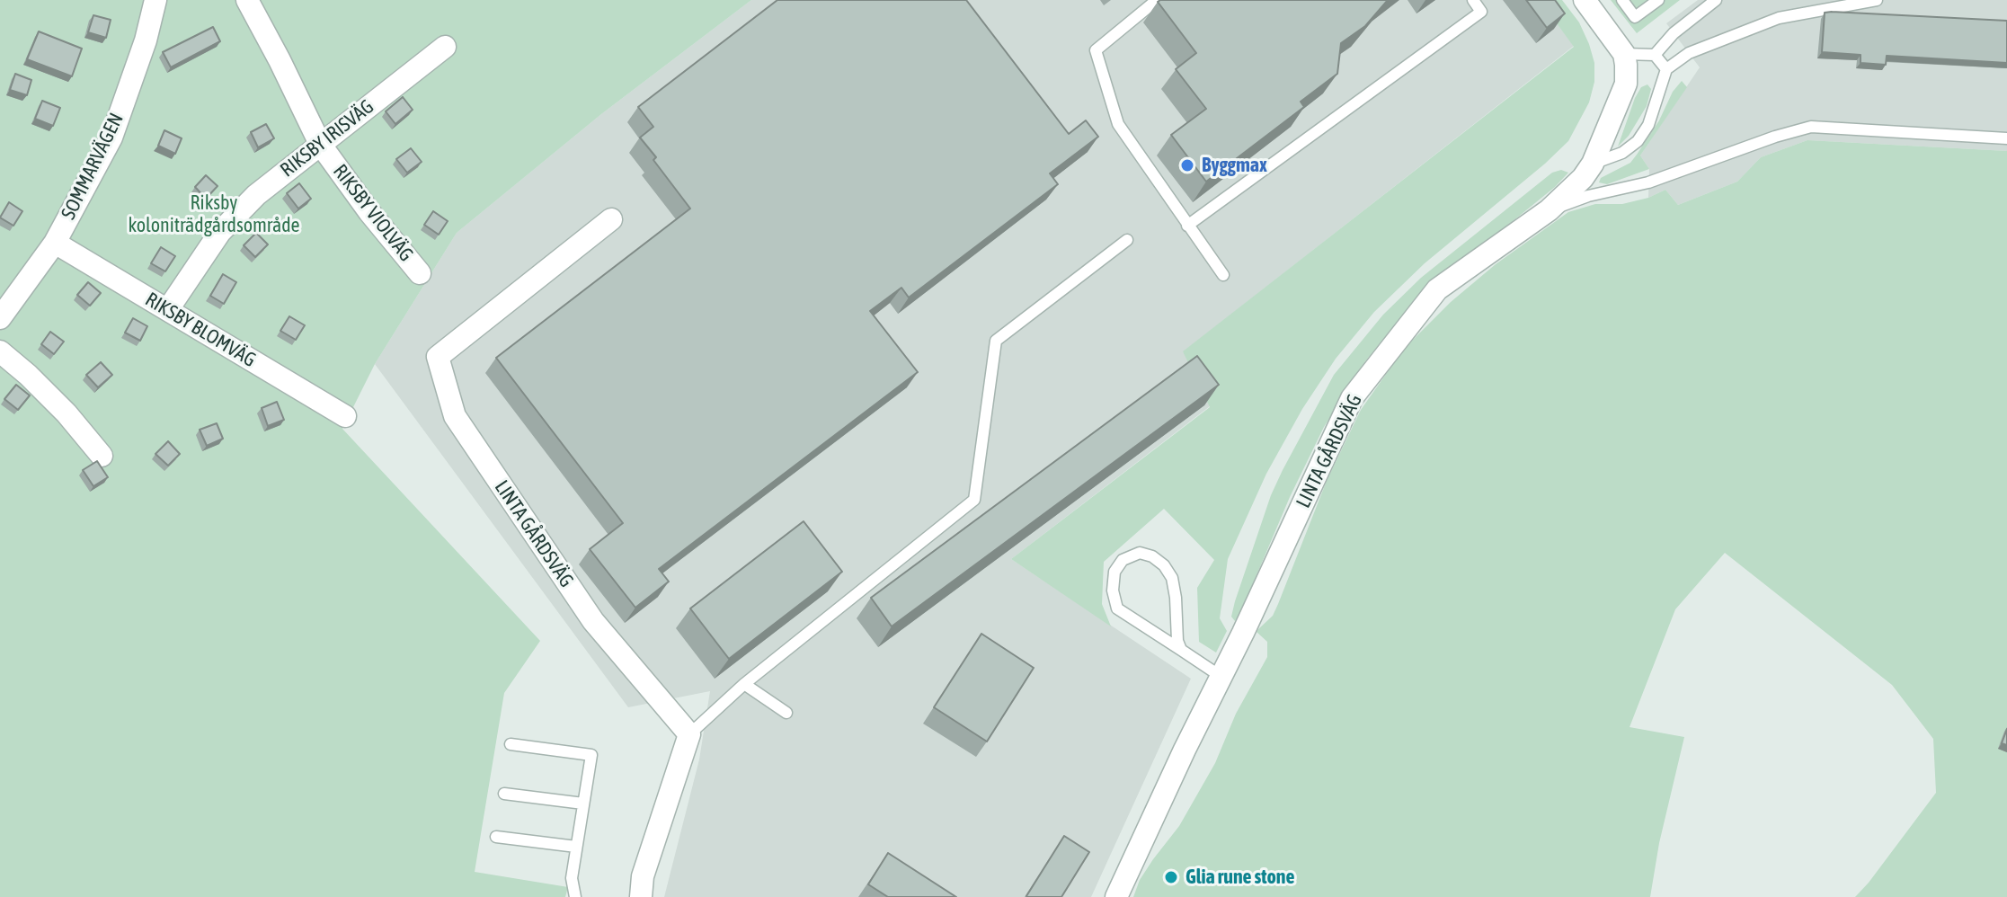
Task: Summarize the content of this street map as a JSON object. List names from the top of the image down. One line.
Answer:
{"streets":{"street":["RIKSBY IRISVÄG","SOMMARVÄGEN","RIKSBY VIOLVÄG","RIKSBY BLOMVÄG","LINTA GÅRDSVÄG"]},"crossings":[["RIKSBY IRISVÄG","RIKSBY VIOLVÄG"],["RIKSBY IRISVÄG","RIKSBY BLOMVÄG"],["SOMMARVÄGEN","RIKSBY BLOMVÄG"]],"parks":["Riksby koloniträdgårdsområde"],"places":["Byggmax","Glia rune stone"]}
